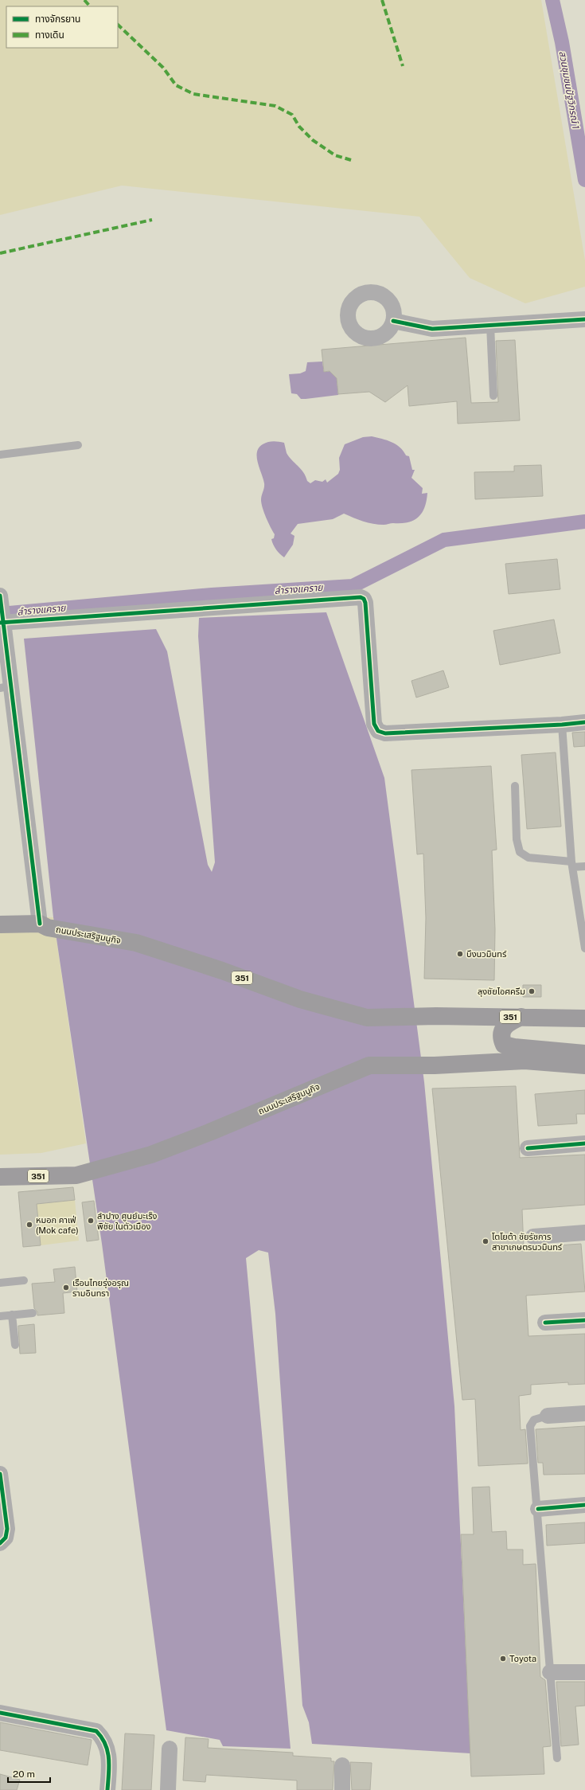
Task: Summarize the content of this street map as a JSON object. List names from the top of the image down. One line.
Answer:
{"streets":{"main road":["ถนนประเสริฐมนูกิจ","351"]},"water":["สวนชุมชนปัฐวิกรณ์ 1","ลำรางแคราย"],"places":["บึงนวมินทร์","ลุงชัยไอศครีม","ลำปาง ศูนย์มะเร็ง พิชัย ในตัวเมือง","หมอก คาเฟ่ (Mok cafe)","โตโยต้า ชัยรัชการ สาขาเกษตรนวมินทร์","เรือนไทยรุ่งอรุณ รามอินทรา","Toyota"],"legend":["ทางจักรยาน","ทางเดิน"],"scale_bar":"20 m"}
